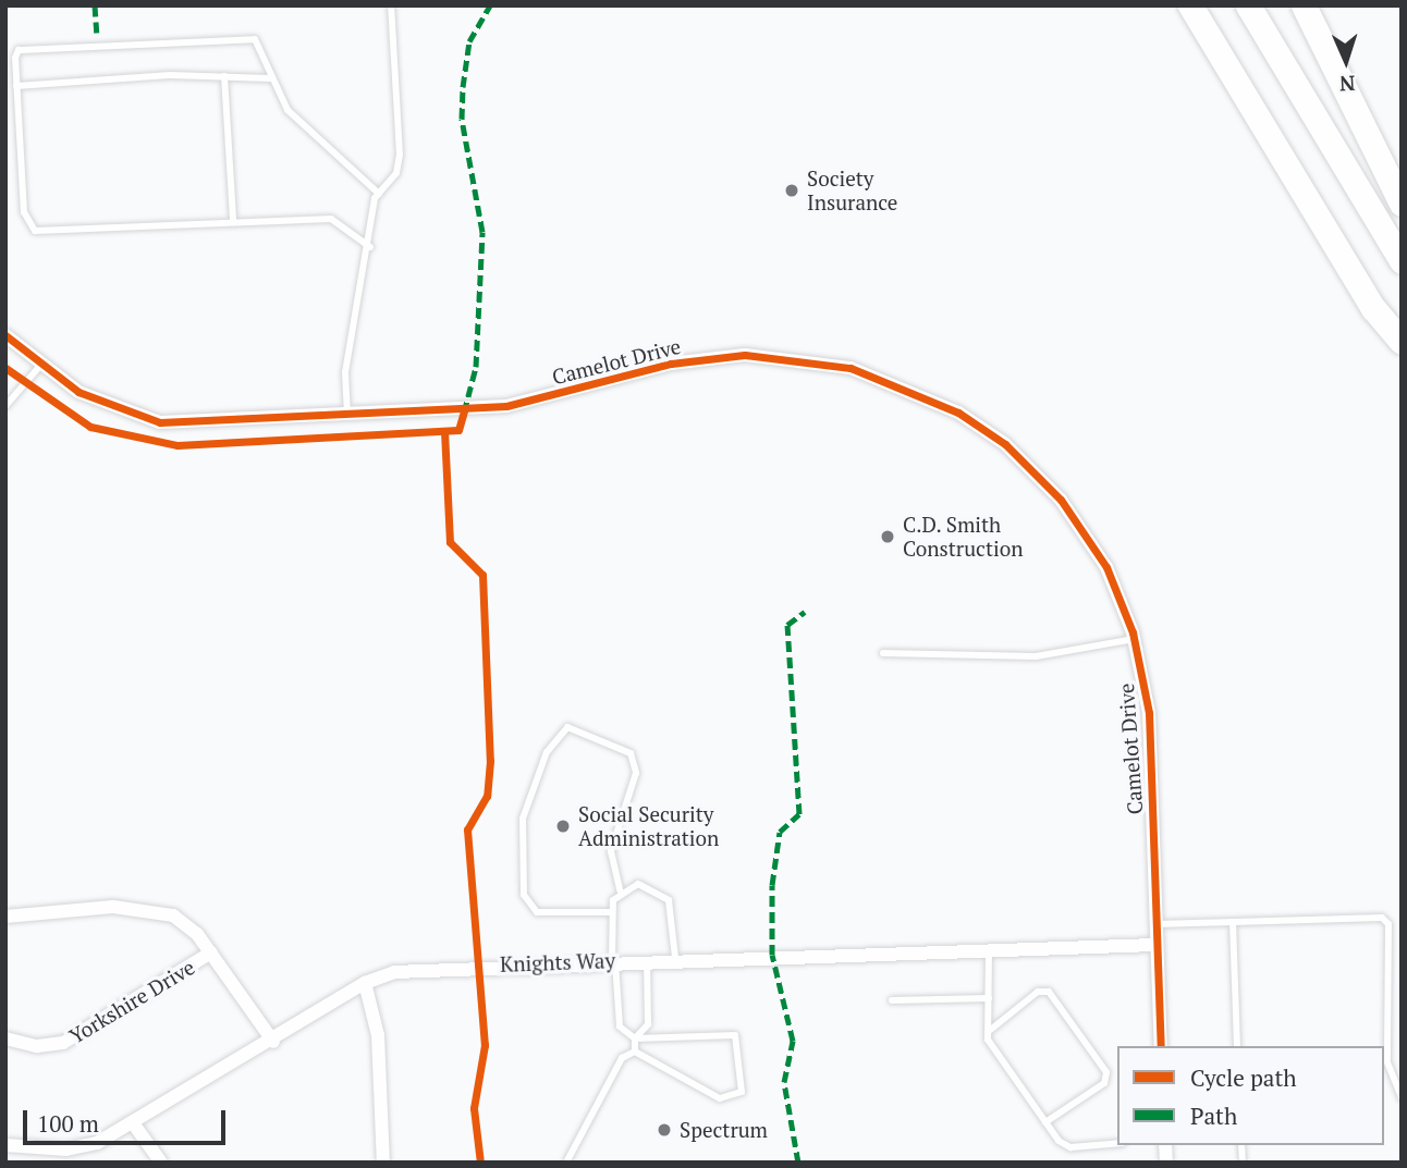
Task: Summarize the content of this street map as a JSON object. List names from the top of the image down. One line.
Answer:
{"streets":{"street":["Camelot Drive","Knights Way","Yorkshire Drive"]},"crossings":[["Camelot Drive","Knights Way"]],"places":["Society Insurance","C.D. Smith Construction","Social Security Administration","Spectrum"],"legend":["Cycle path","Path"],"scale_bar":"100 m","north":"bottom"}
